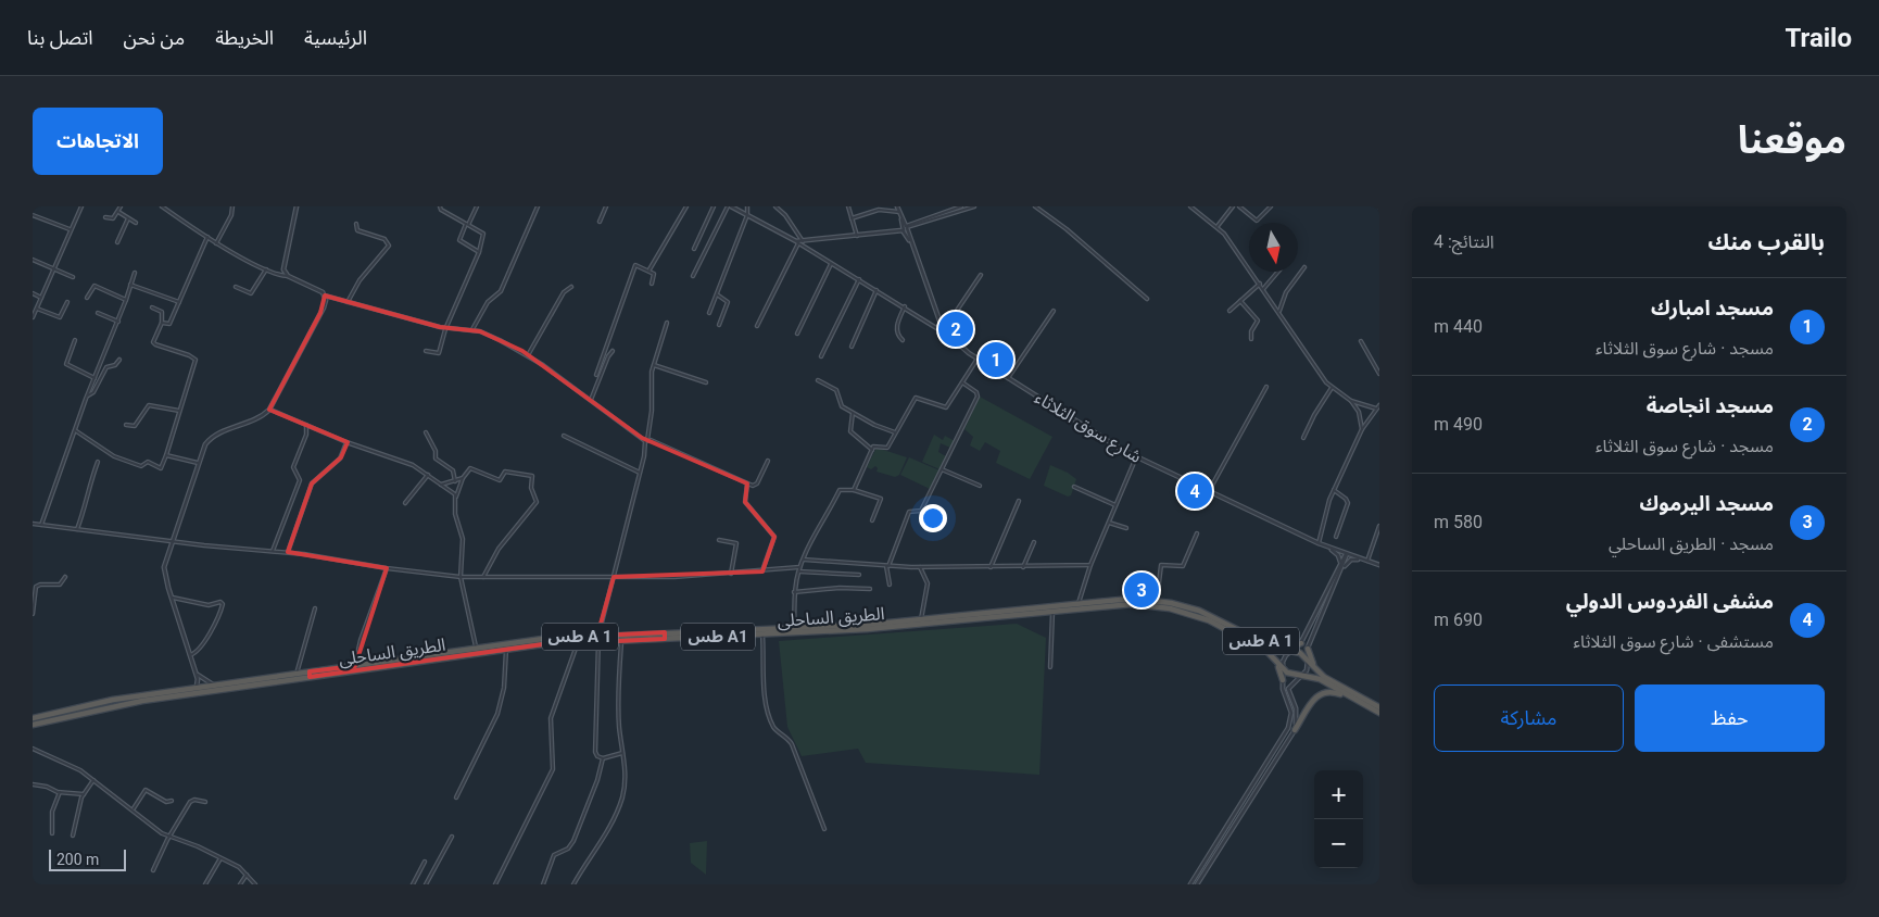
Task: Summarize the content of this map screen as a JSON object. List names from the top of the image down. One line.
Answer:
{"streets":{"highway":["الطريق الساحلى","طس A 1","طس A1"],"street":["شارع سوق الثلاثاء"]},"crossings":[["الطريق الساحلى","طس A 1"]],"scale_bar":"200 m","north":"bottom","page":{"header":"Trailo","nav":["الرئيسية","الخريطة","من نحن","اتصل بنا"],"title":"موقعنا","buttons":["الاتجاهات",["حفظ","مشاركة"]],"heading":["بالقرب منك","النتائج: 4"],"list":[{"mark":"1","name":"مسجد امبارك","note":"مسجد · شارع سوق الثلاثاء","value":"440 m"},{"mark":"2","name":"مسجد انجاصة","note":"مسجد · شارع سوق الثلاثاء","value":"490 m"},{"mark":"3","name":"مسجد اليرموك","note":"مسجد · الطريق الساحلي","value":"580 m"},{"mark":"4","name":"مشفى الفردوس الدولي","note":"مستشفى · شارع سوق الثلاثاء","value":"690 m"}],"pins":["2","1","4","3"],"map_buttons":["+","−"],"scale":"200 m"}}
